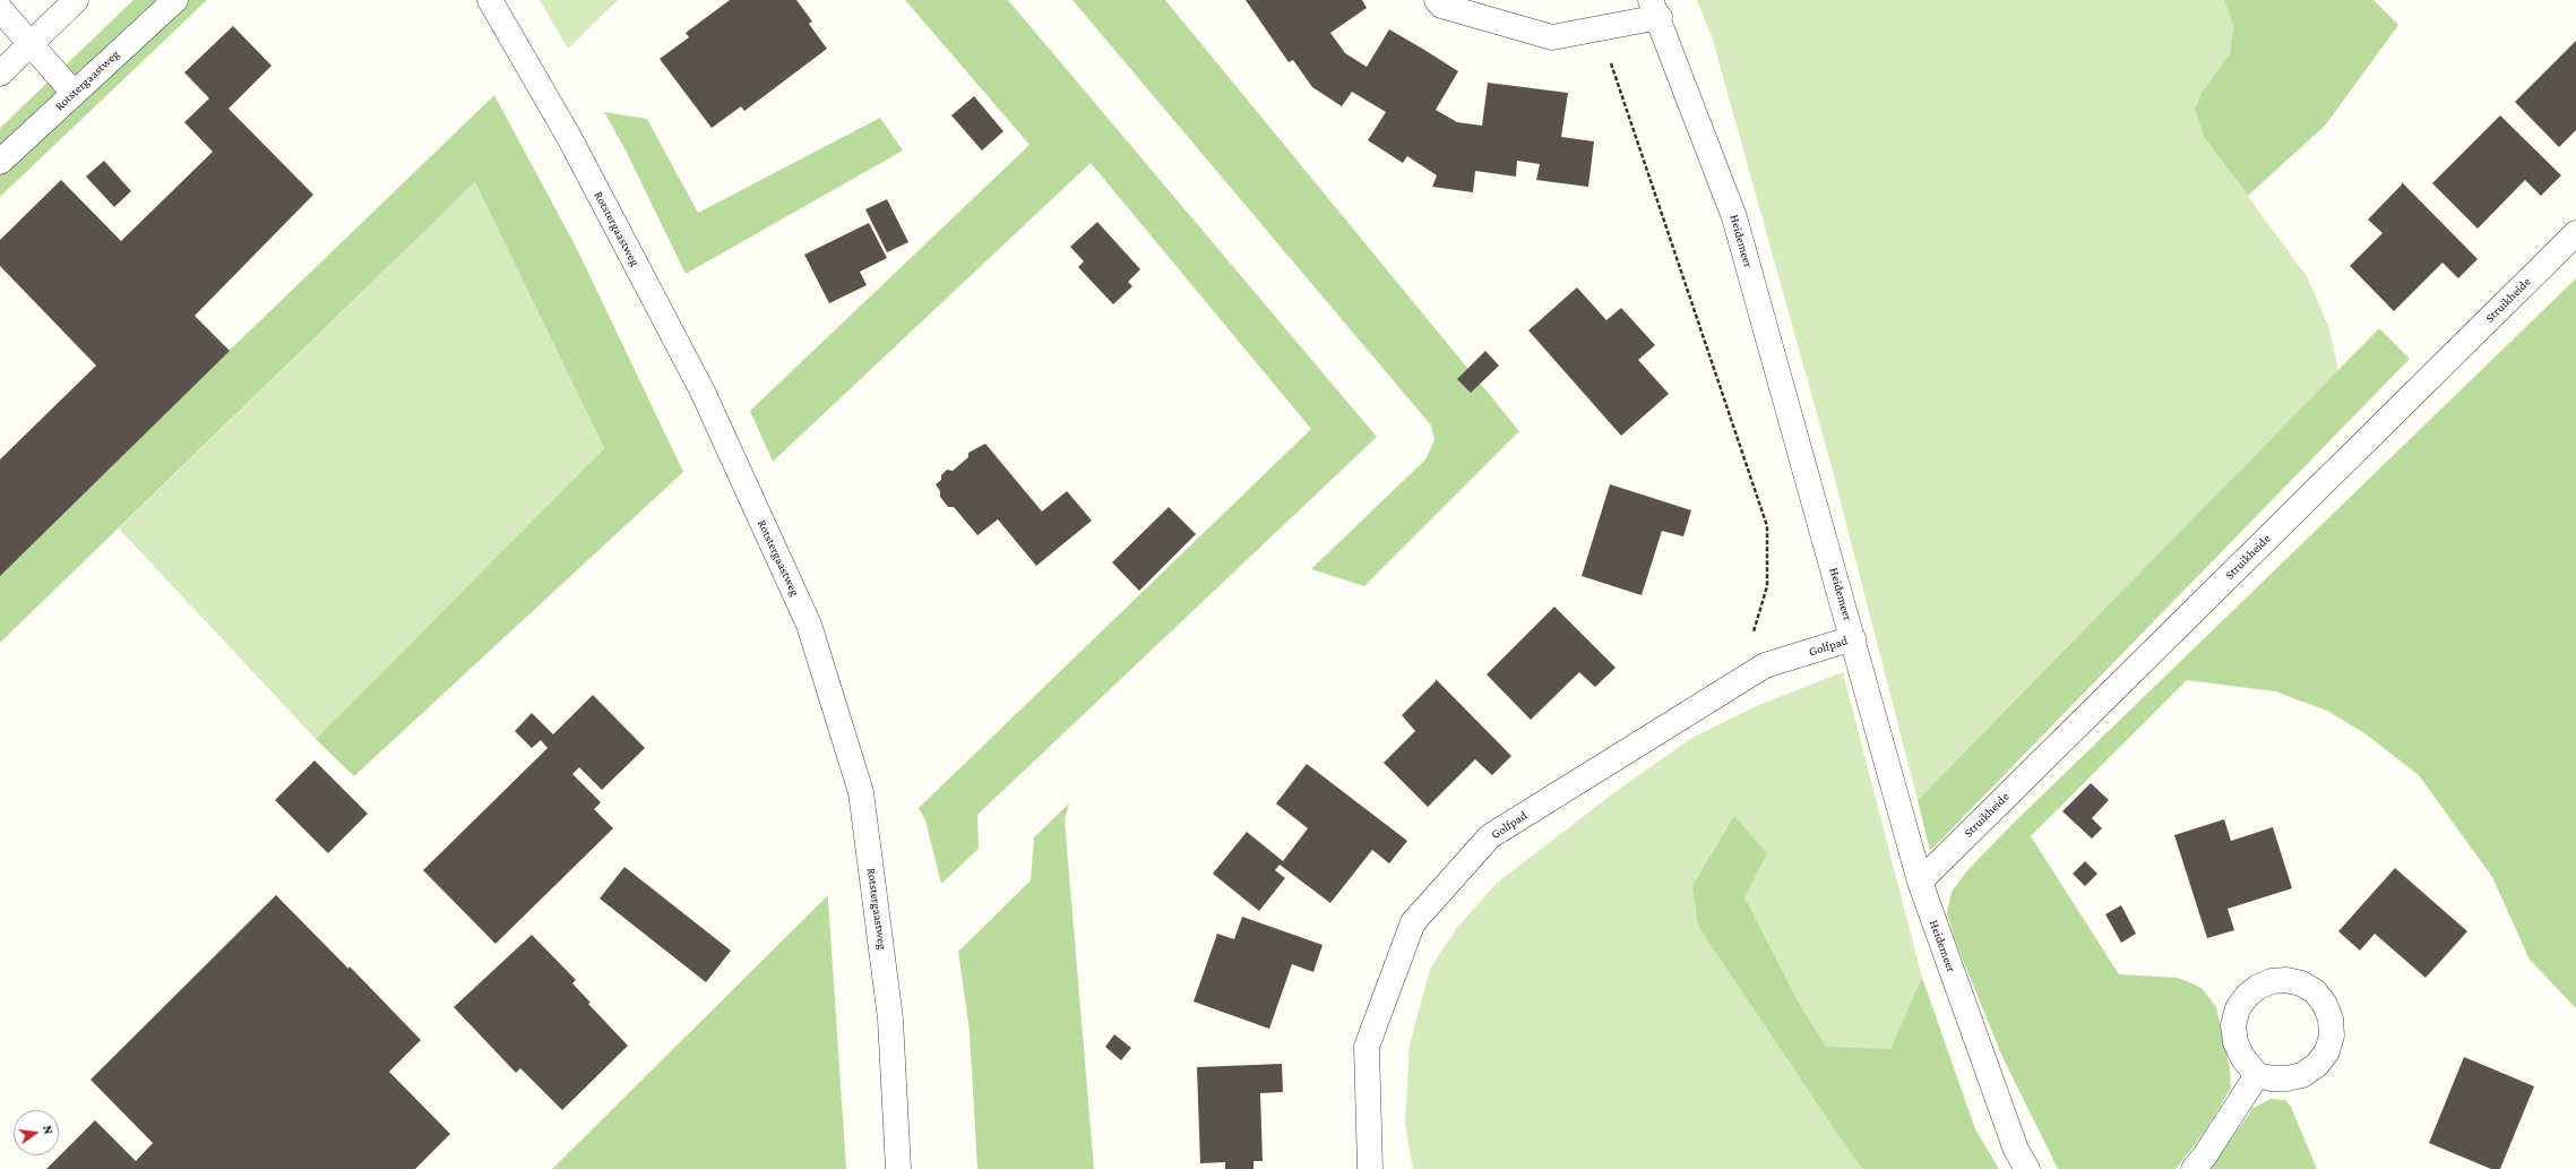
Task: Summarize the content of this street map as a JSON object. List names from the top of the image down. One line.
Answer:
{"streets":{"street":["Rotstergaastweg","Heidemeer","Struikheide","Golfpad"]},"crossings":[["Heidemeer","Struikheide"],["Heidemeer","Golfpad"]],"north":"right"}
